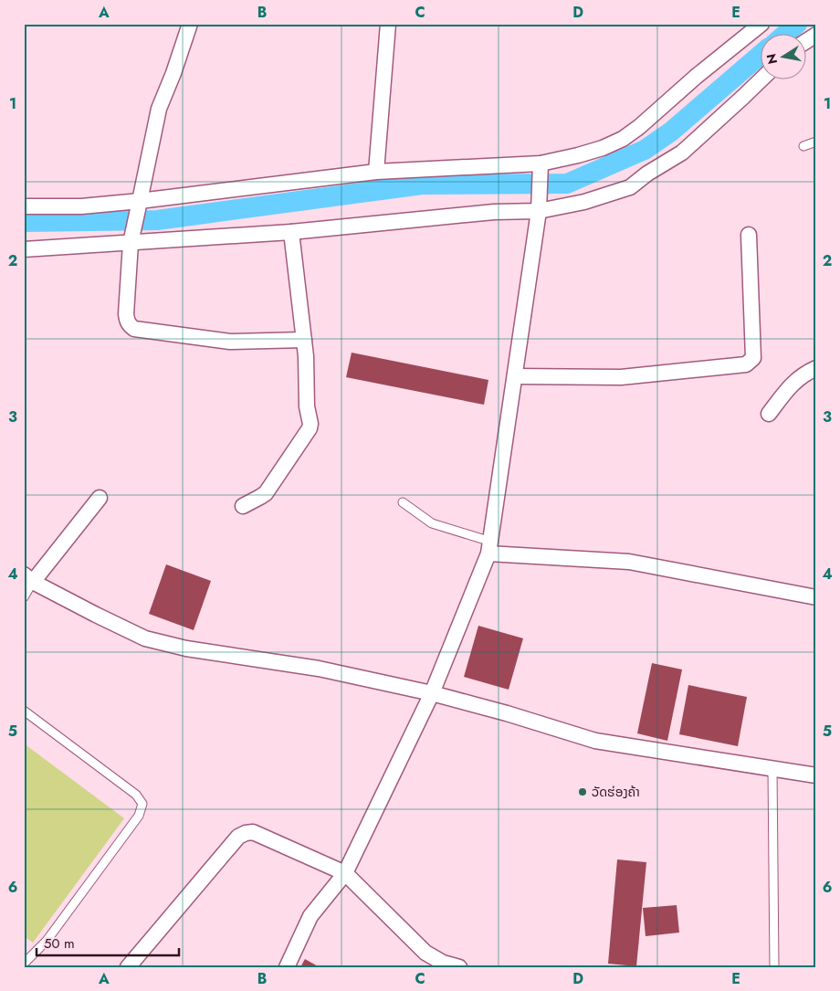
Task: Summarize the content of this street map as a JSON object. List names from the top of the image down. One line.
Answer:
{"places":["ວັດຮ່ອງຄ້າ"],"scale_bar":"50 m","north":"left","grid":{"columns":["A","B","C","D","E"],"rows":["1","2","3","4","5","6"]}}
